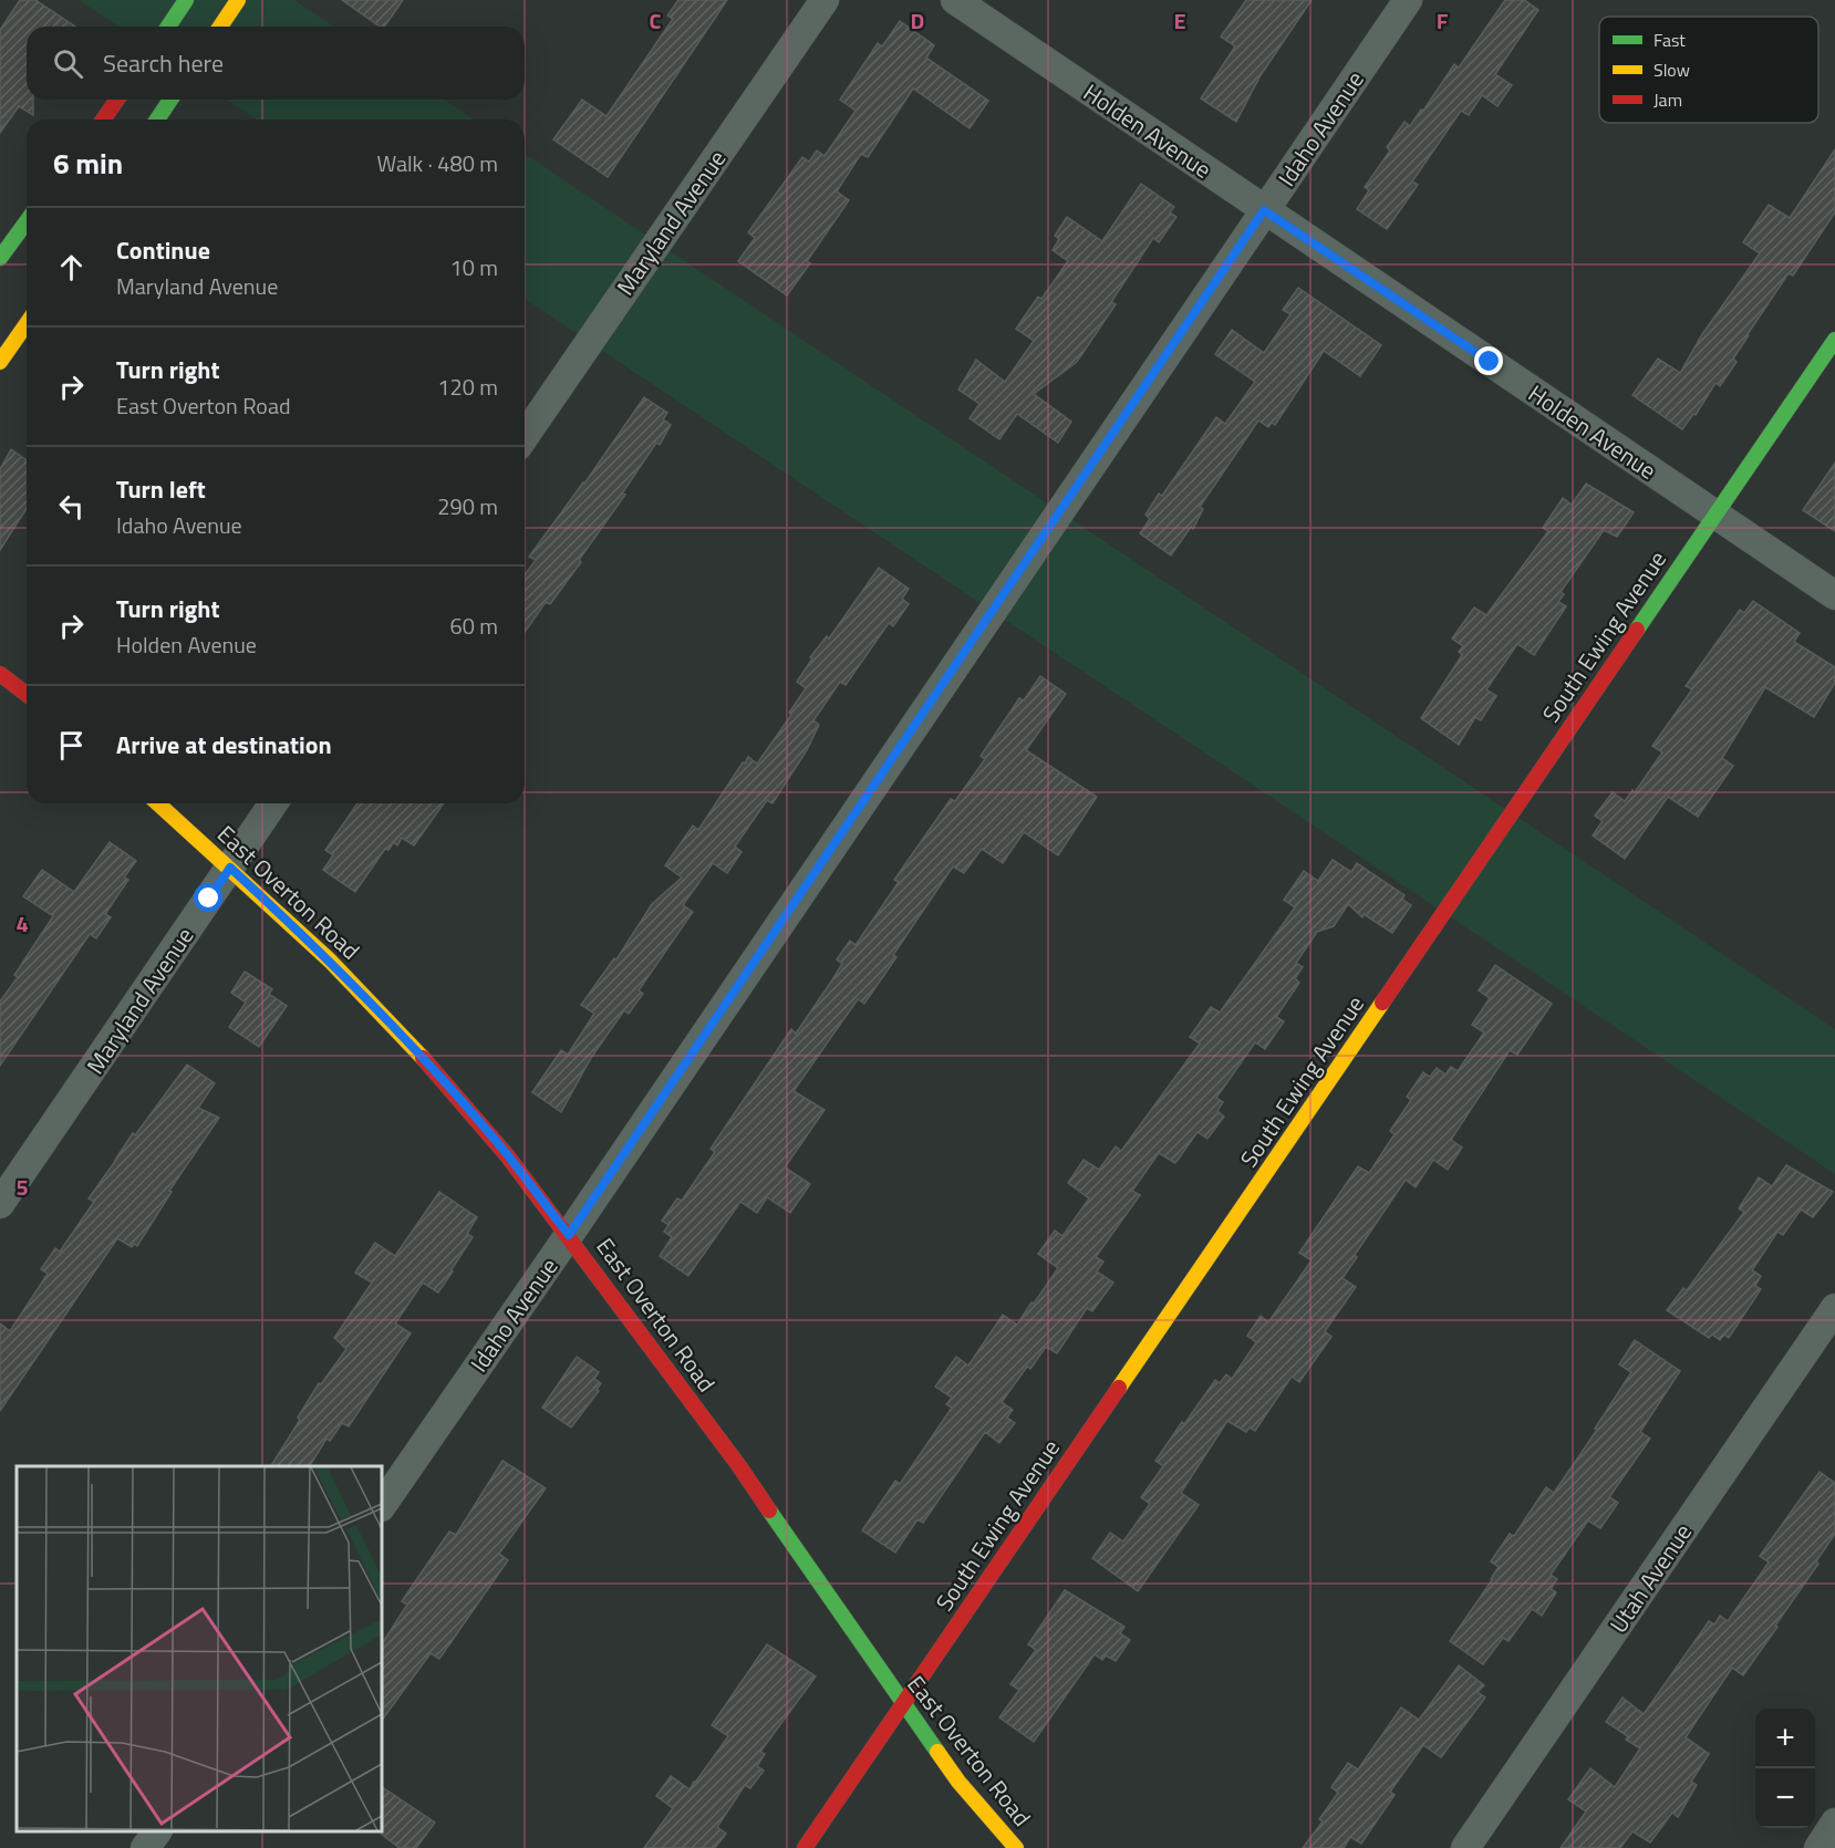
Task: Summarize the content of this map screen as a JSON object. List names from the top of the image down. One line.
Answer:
{"streets":{"street":["Idaho Avenue","Holden Avenue","Maryland Avenue","South Ewing Avenue","East Overton Road","Utah Avenue"]},"crossings":[["Idaho Avenue","Holden Avenue"],["Idaho Avenue","East Overton Road"],["Holden Avenue","South Ewing Avenue"],["Maryland Avenue","East Overton Road"],["South Ewing Avenue","East Overton Road"]],"legend":["Fast","Slow","Jam"],"page":{"search":"Search here","heading":["6 min","Walk · 480 m"],"list":[["Continue","Maryland Avenue","10 m"],["Turn right","East Overton Road","120 m"],["Turn left","Idaho Avenue","290 m"],["Turn right","Holden Avenue","60 m"],"Arrive at destination"],"map_buttons":["+","−"]},"grid":{"columns":["C","D","E","F"],"rows":["4","5"]}}
